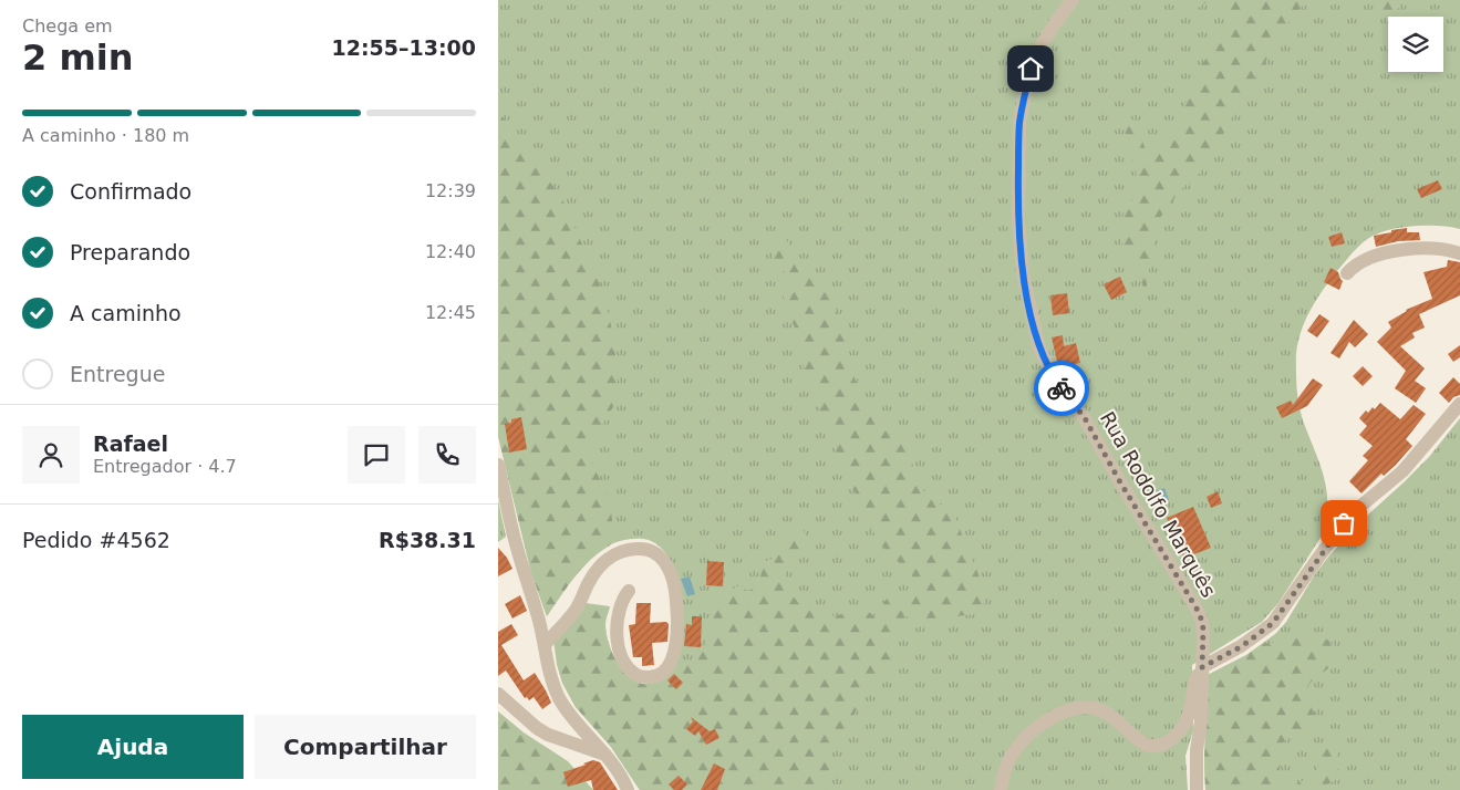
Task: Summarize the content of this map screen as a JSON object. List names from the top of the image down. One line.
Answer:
{"streets":{"street":["Rua Rodolfo Marquês"]},"page":{"heading":["2 min","Chega em","12:55–13:00"],"panel":["Rafael","Entregador · 4.7","Pedido #4562","R$38.31"],"bar":"A caminho · 180 m","list":[["Confirmado","12:39"],["Preparando","12:40"],["A caminho","12:45"],"Entregue"],"buttons":["Ajuda","Compartilhar"]}}
